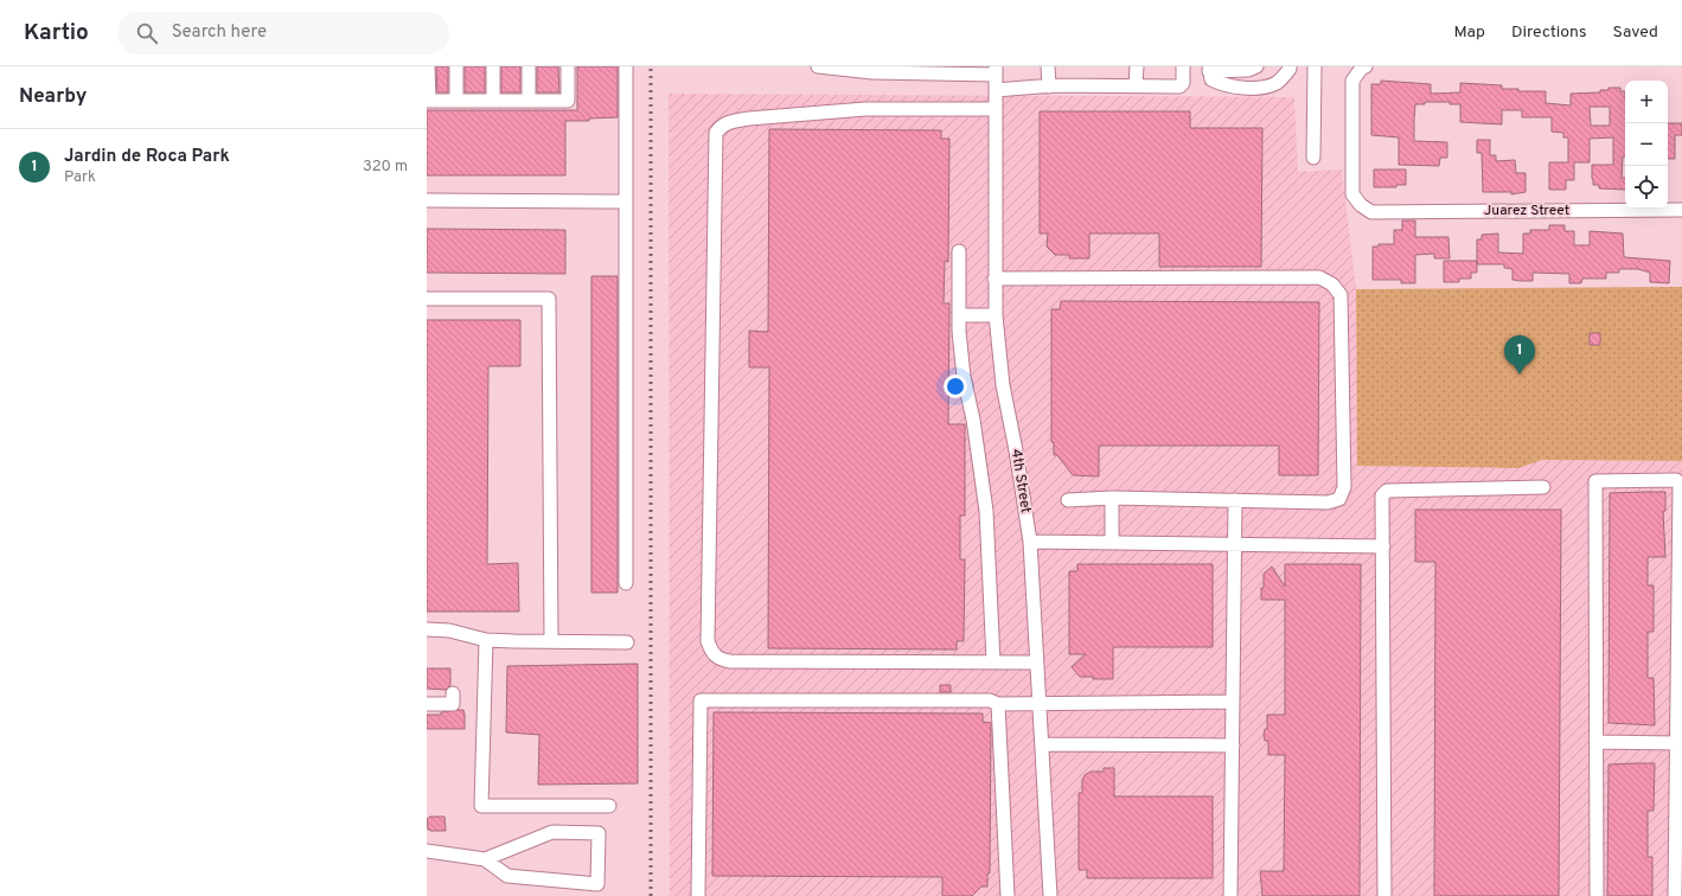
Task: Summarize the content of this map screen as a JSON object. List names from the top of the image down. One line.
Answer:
{"streets":{"street":["Juarez Street","4th Street"]},"page":{"header":"Kartio","search":"Search here","nav":["Map","Directions","Saved"],"heading":"Nearby","map_buttons":["+","−"],"list":[{"mark":"1","name":"Jardin de Roca Park","note":"Park","value":"320 m"}],"pins":"1"}}
